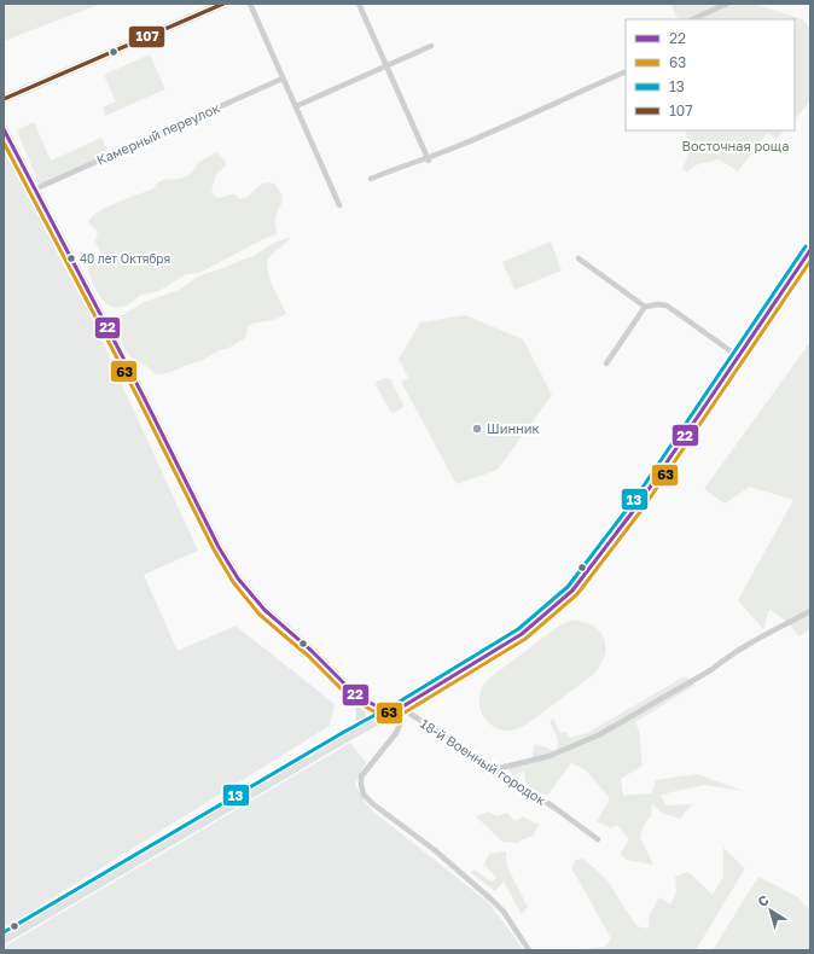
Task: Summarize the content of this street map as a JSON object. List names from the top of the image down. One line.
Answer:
{"streets":{"street":["Камерный переулок","18-й Военный городок"]},"parks":["Восточная роща"],"places":["40 лет Октября","Шинник"],"lines":["transit line 107","transit line 22","transit line 63","transit line 13"],"legend":["22","63","13","107"],"north":"top left"}
